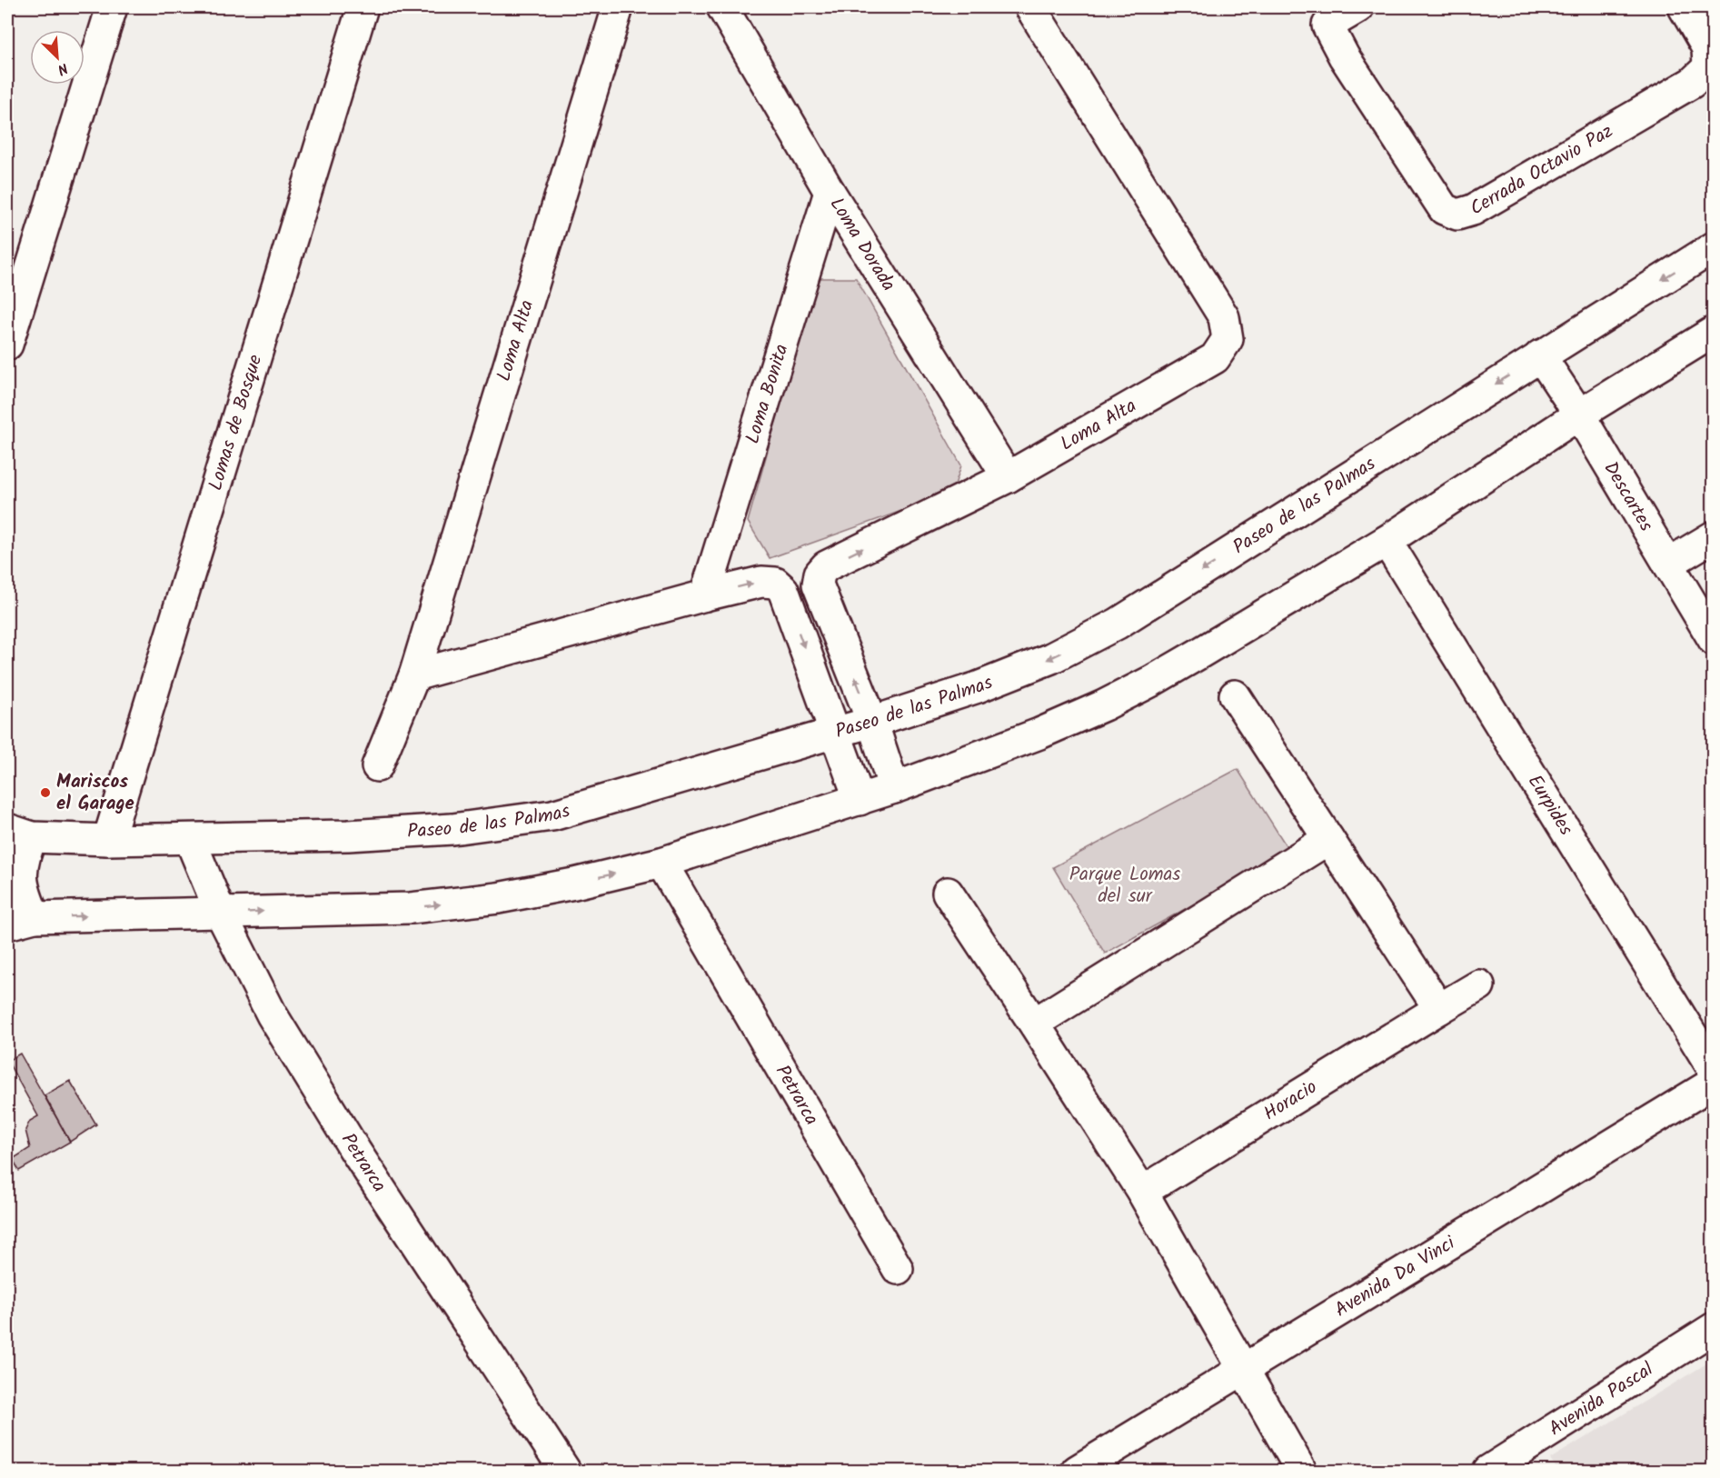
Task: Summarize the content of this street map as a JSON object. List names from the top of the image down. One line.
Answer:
{"streets":{"street":["Cerrada Octavio Paz","Loma Dorada","Loma Alta","Loma Bonita","Lomas de Bosque","Descartes","Paseo de las Palmas","Eurpides","Petrarca","Horacio","Avenida Da Vinci","Avenida Pascal"]},"crossings":[["Loma Dorada","Loma Alta"],["Loma Dorada","Loma Bonita"],["Loma Alta","Paseo de las Palmas"],["Lomas de Bosque","Paseo de las Palmas"],["Descartes","Paseo de las Palmas"],["Paseo de las Palmas","Petrarca"]],"parks":["Parque Lomas del sur"],"places":["Mariscos el Garage"],"north":"bottom right"}
